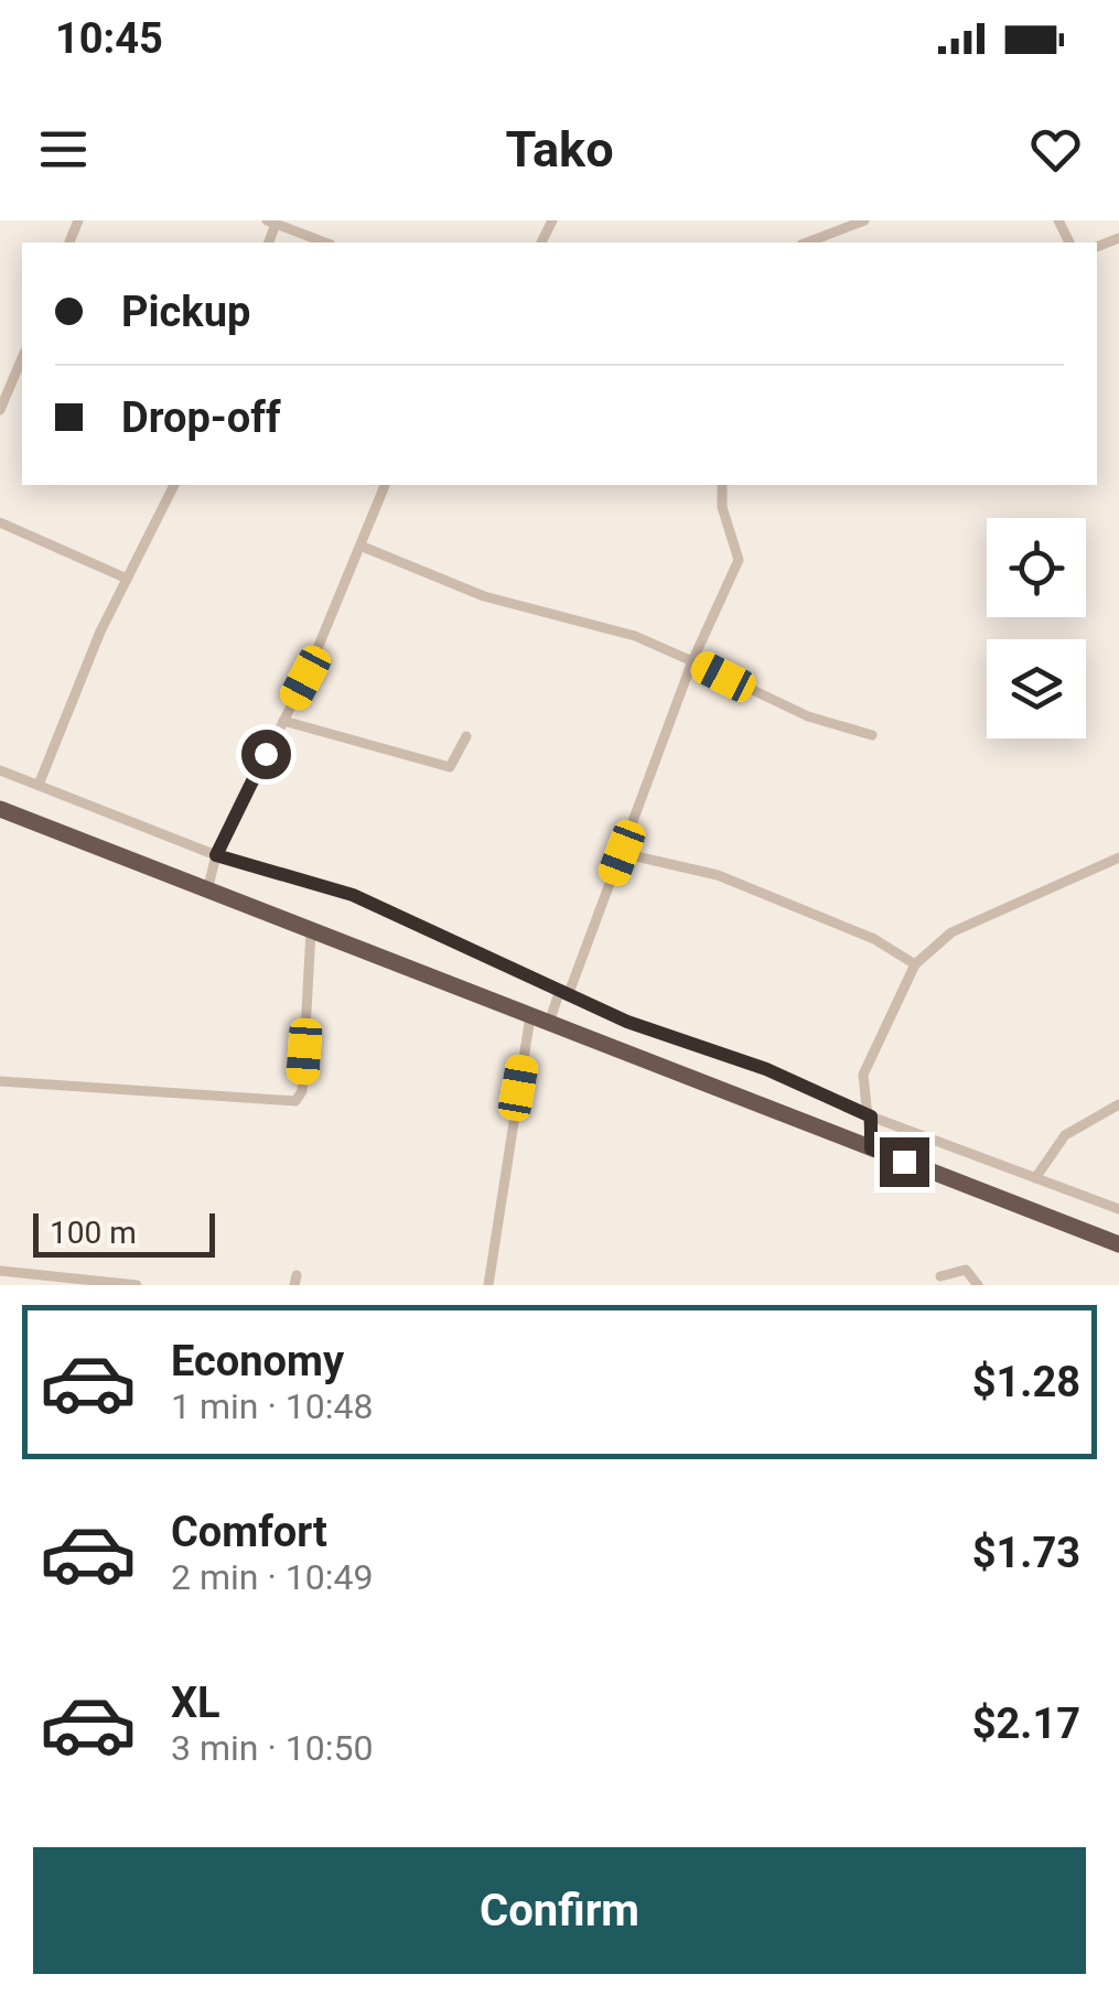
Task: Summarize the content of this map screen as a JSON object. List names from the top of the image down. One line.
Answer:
{"scale_bar":"100 m","page":{"status":"10:45","header":"Tako","banner":["Pickup","Drop-off"],"scale":"100 m","list":[{"name":"Economy","note":"1 min · 10:48","value":"$1.28"},{"name":"Comfort","note":"2 min · 10:49","value":"$1.73"},{"name":"XL","note":"3 min · 10:50","value":"$2.17"}],"buttons":"Confirm"}}
